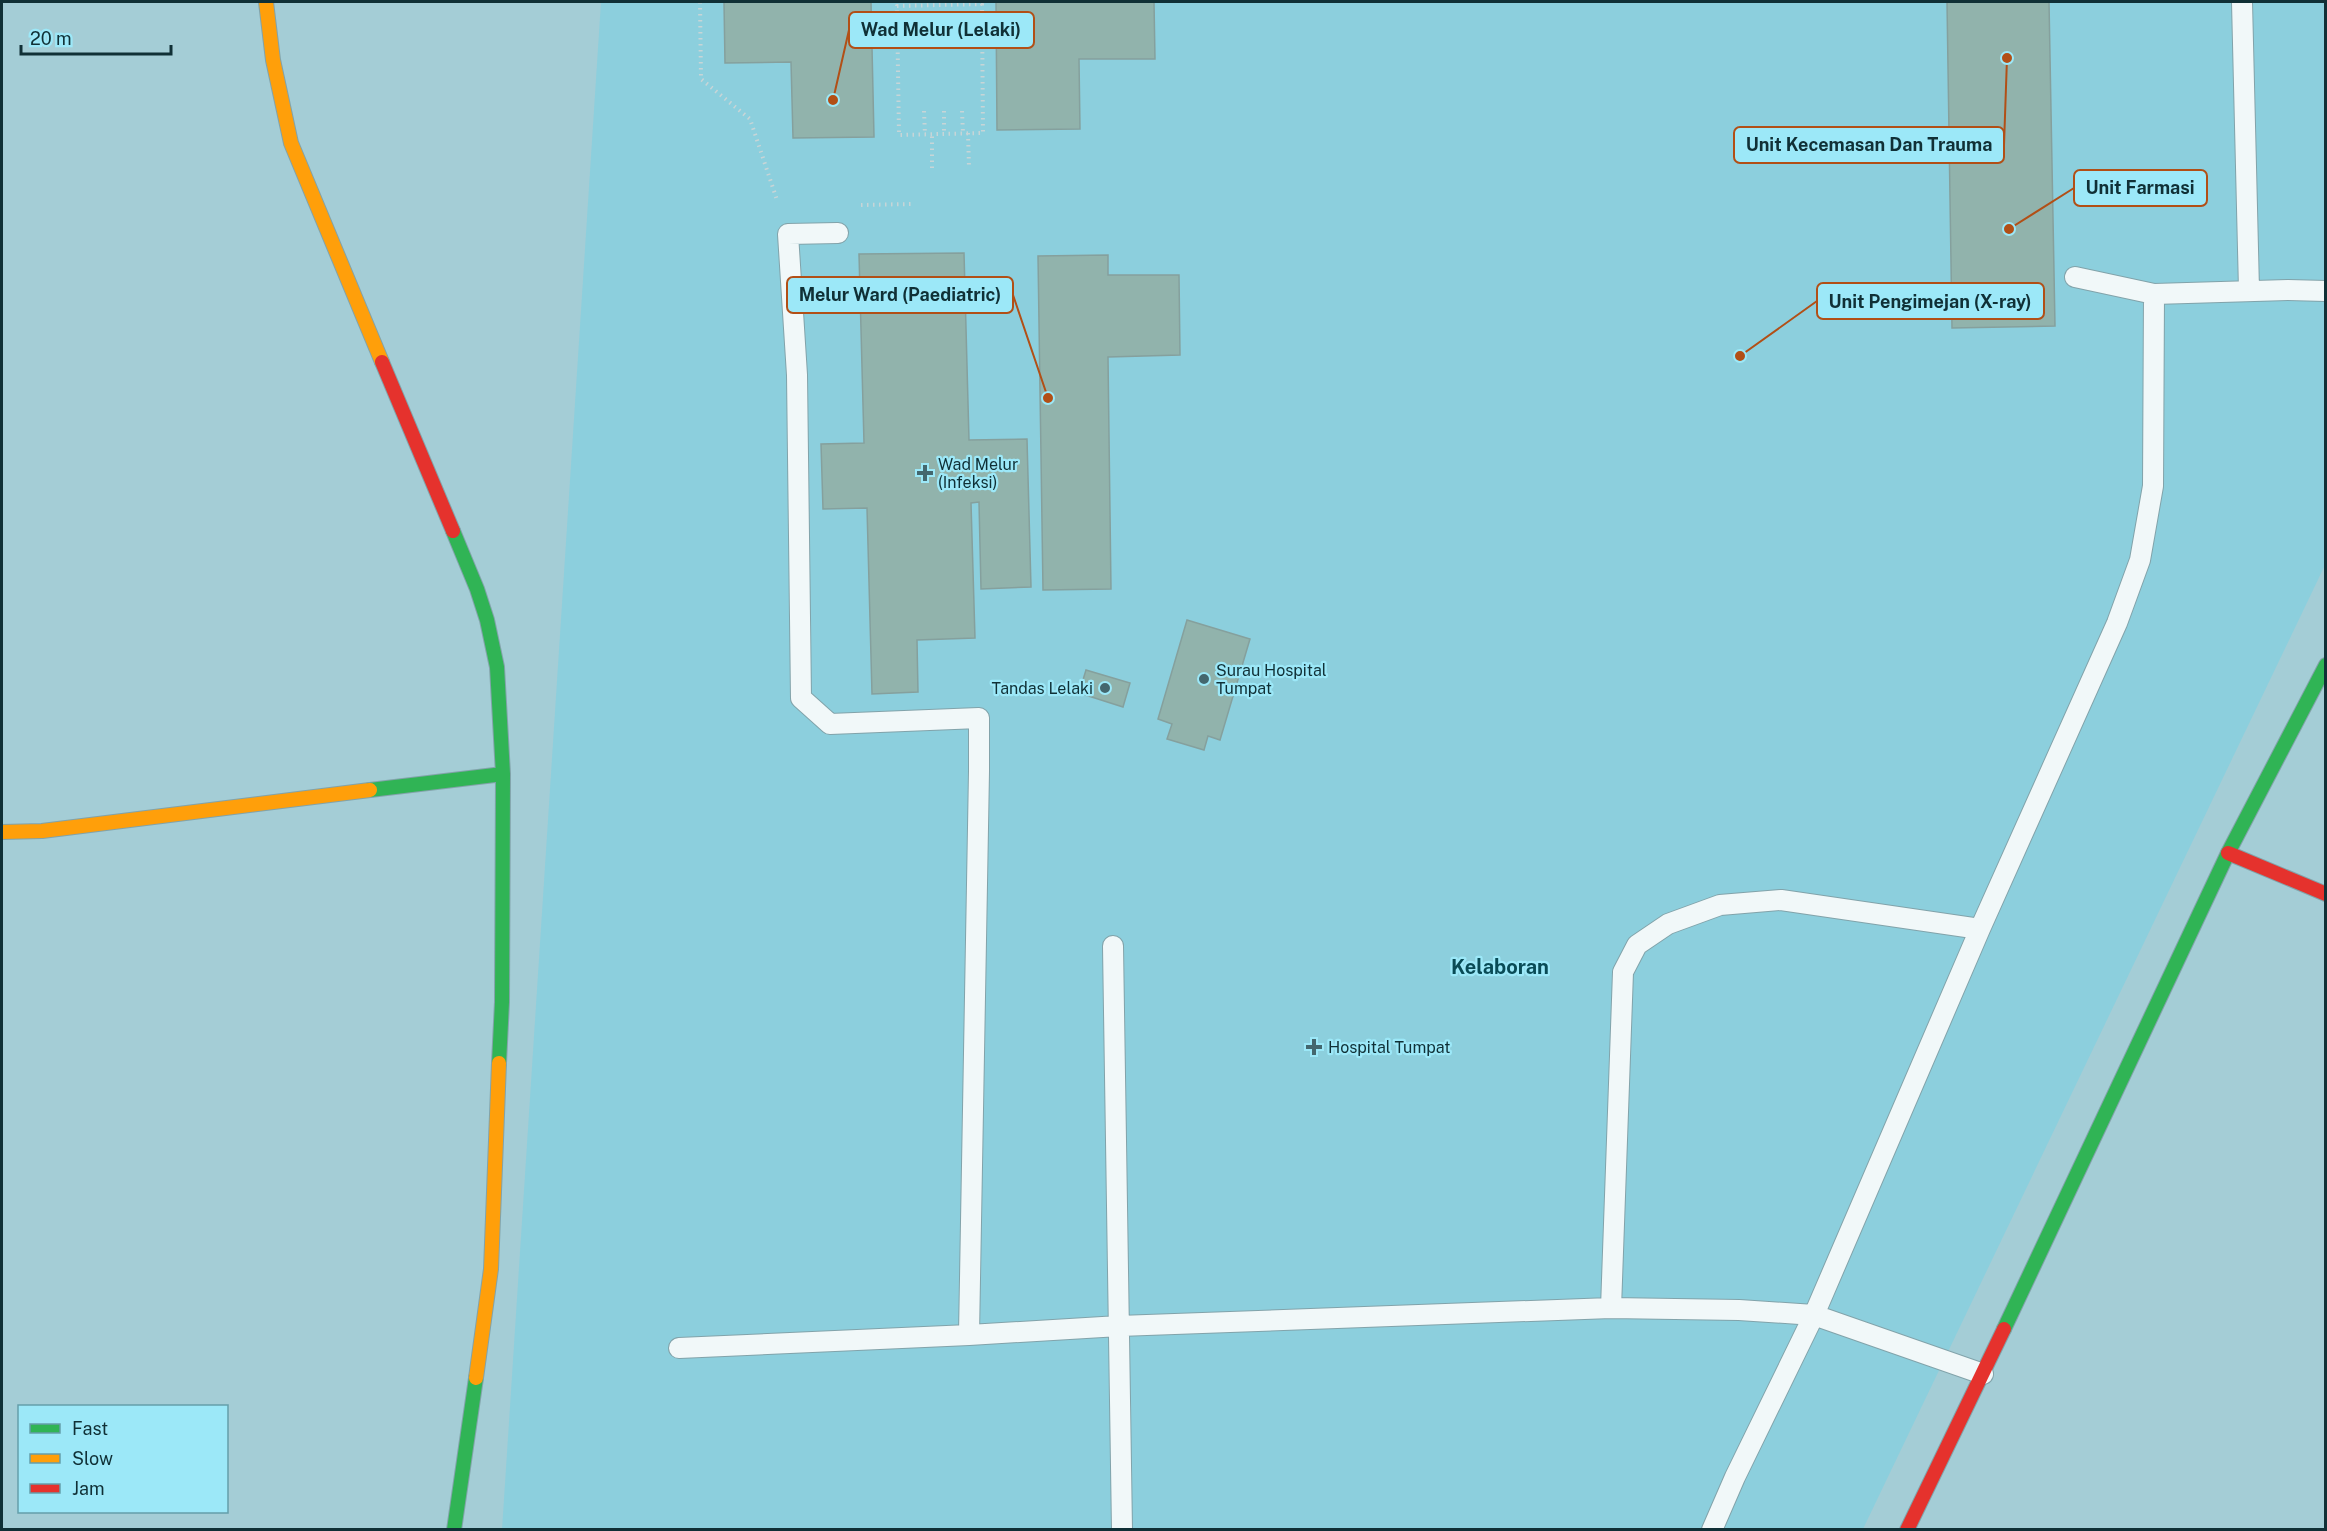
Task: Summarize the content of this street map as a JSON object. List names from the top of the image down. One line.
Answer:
{"districts":["Kelaboran"],"places":{"other":["Unit Kecemasan Dan Trauma","Wad Melur (Lelaki)","Unit Farmasi","Unit Pengimejan (X-ray)","Melur Ward (Paediatric)","Surau Hospital Tumpat","Tandas Lelaki"],"health":["Wad Melur (Infeksi)","Hospital Tumpat"]},"legend":["Fast","Slow","Jam"],"scale_bar":"20 m"}
